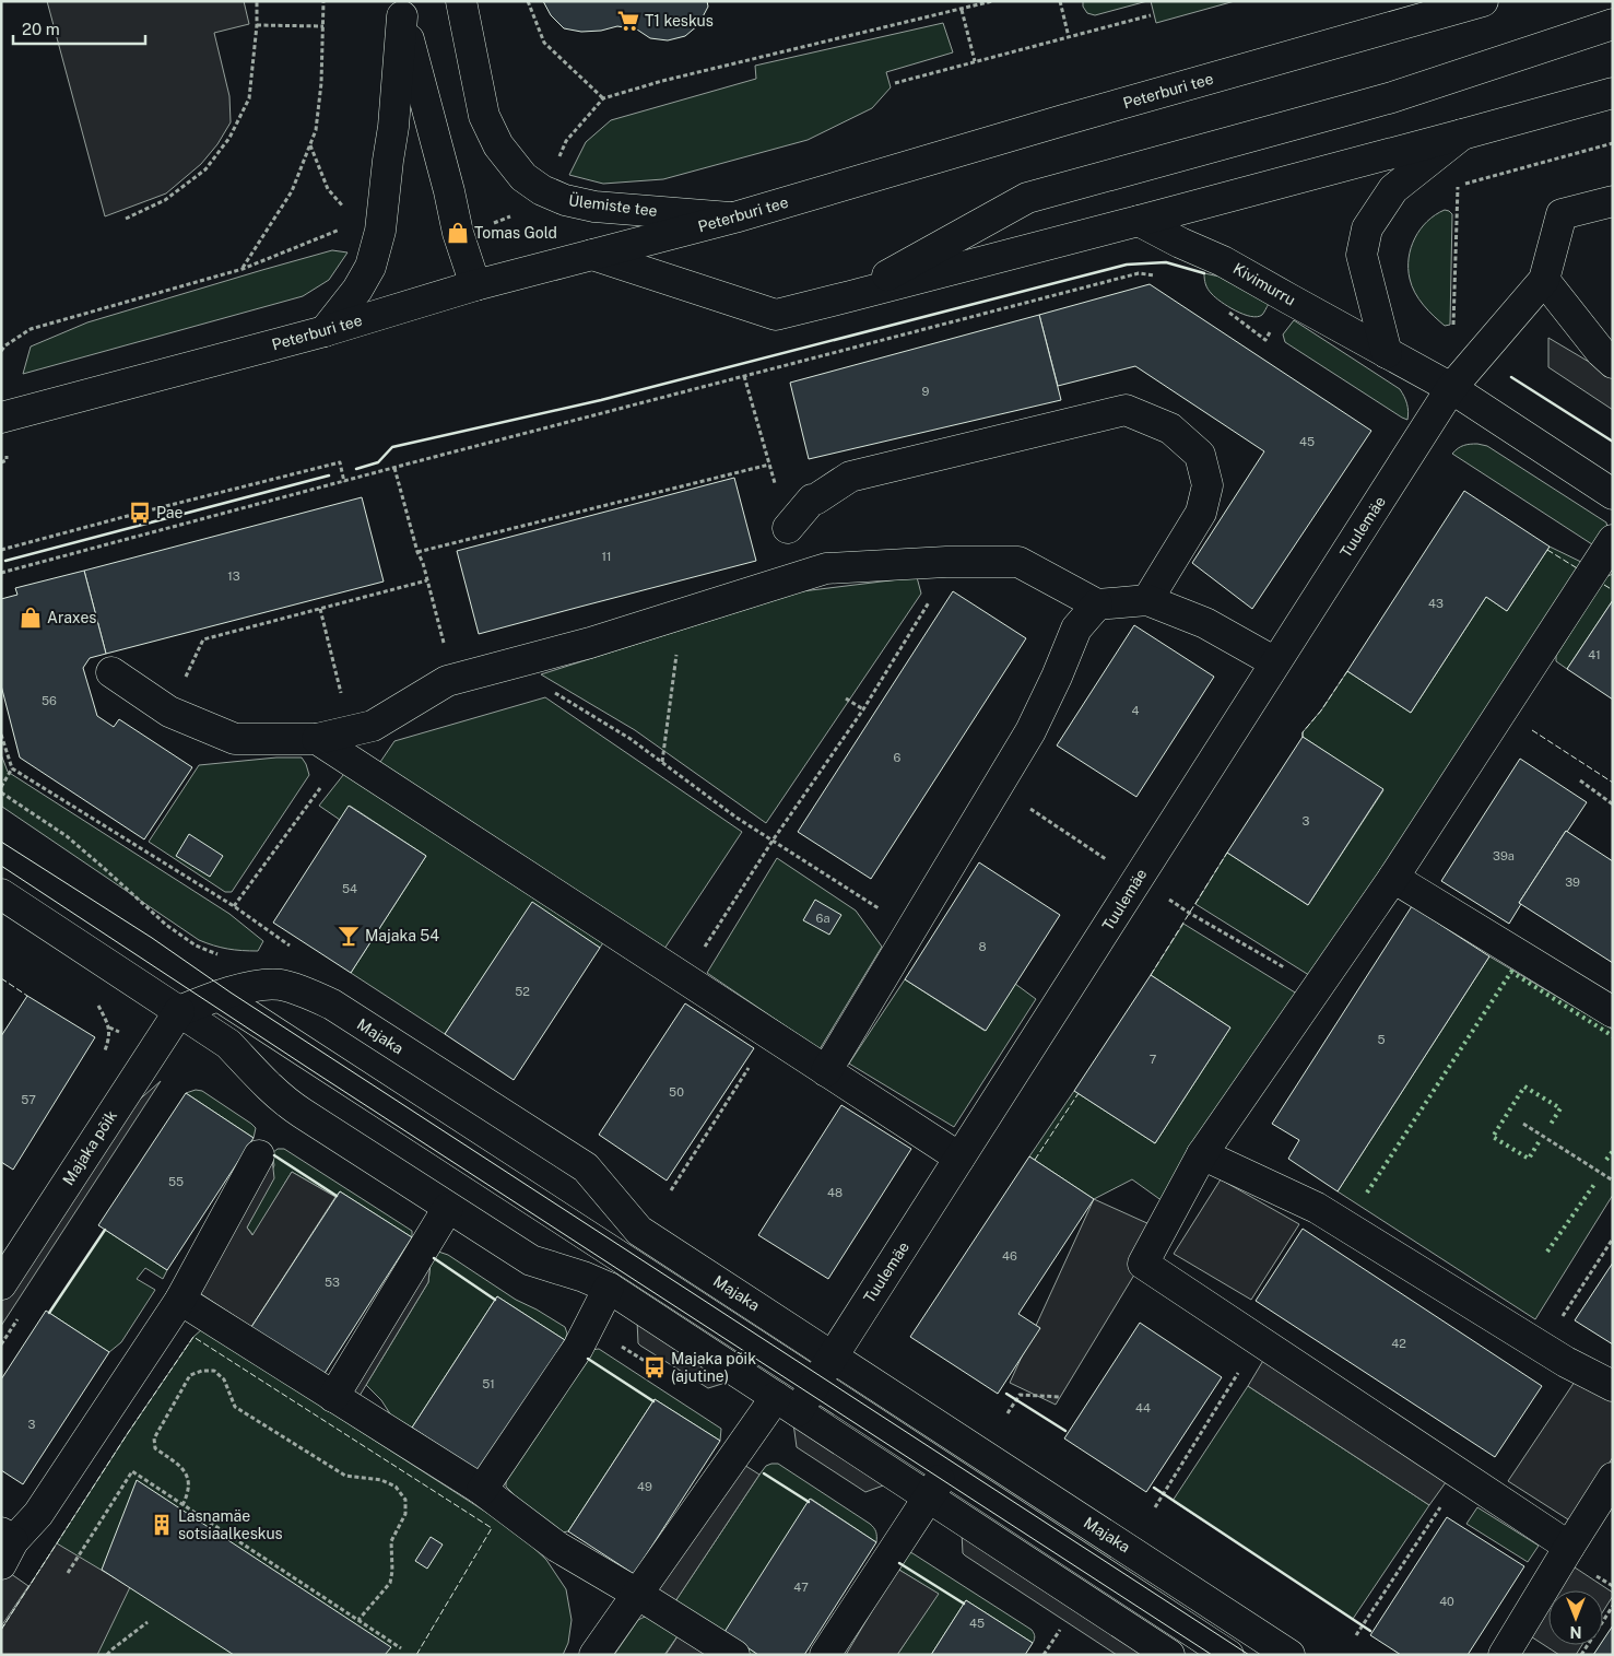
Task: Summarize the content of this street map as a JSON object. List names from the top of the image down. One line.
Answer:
{"streets":{"main road":["Peterburi tee","Ülemiste tee","Kivimurru","Tuulemäe","Majaka","Majaka põik"]},"crossings":[["Peterburi tee","Ülemiste tee"],["Kivimurru","Tuulemäe"],["Tuulemäe","Majaka"],["Majaka","Majaka põik"]],"places":{"supermarket":["T1 keskus"],"shop":["Tomas Gold","Araxes"],"bus stop":["Pae","Majaka põik (ajutine)"],"bar":["Majaka 54"],"building":["Lasnamäe sotsiaalkeskus"]},"house_numbers":["9","45","11","13","43","41","56","4","6","3","39a","39","54","6a","8","52","5","7","50","57","55","48","46","53","42","51","44","3","49","47","40","45"],"scale_bar":"20 m","north":"bottom"}
